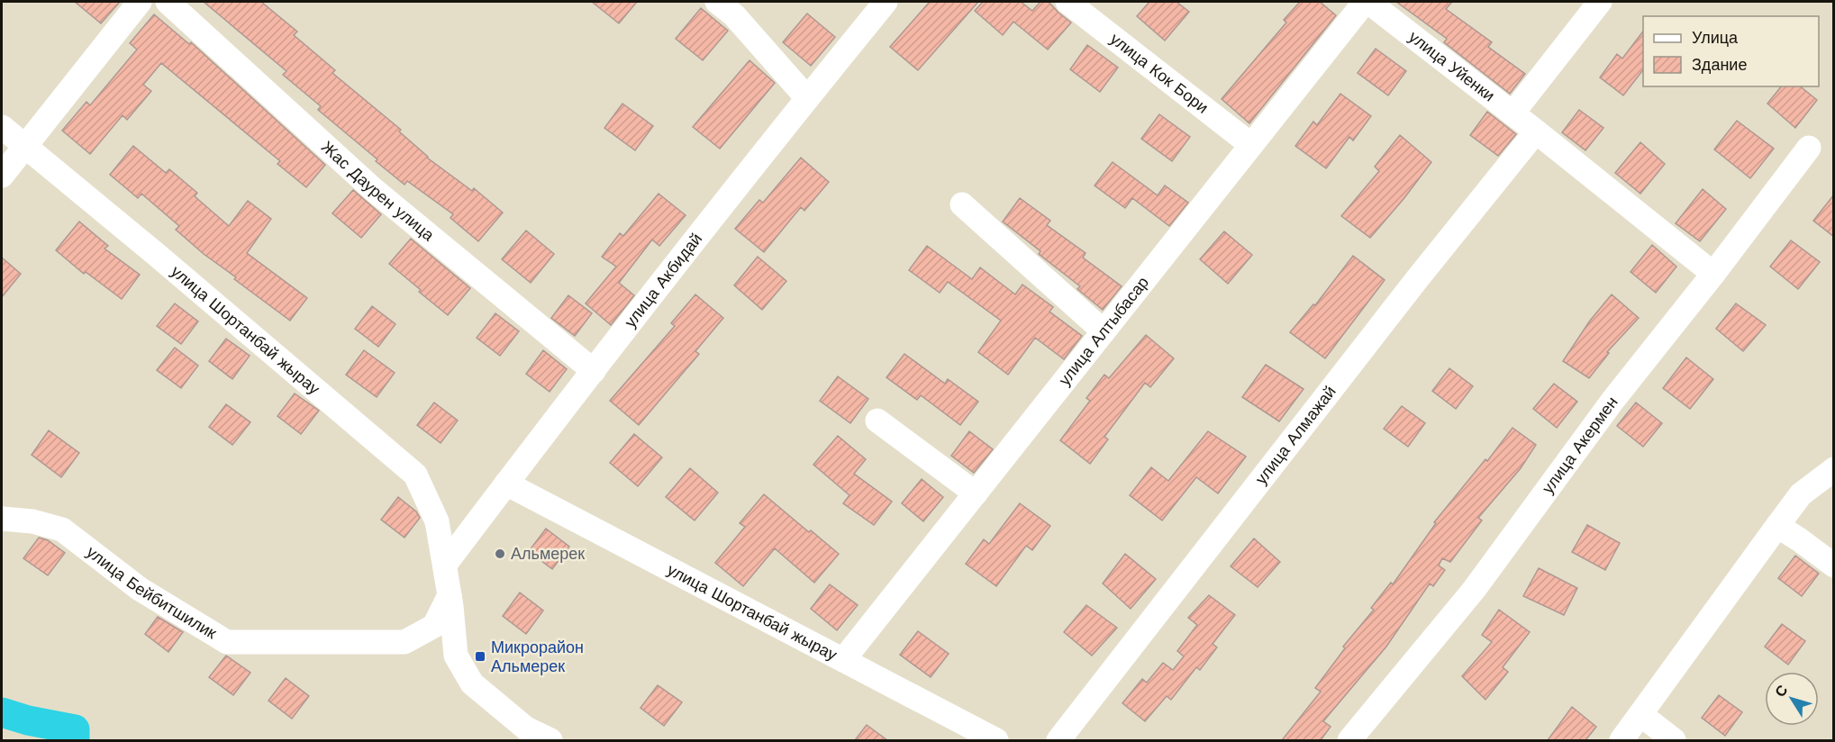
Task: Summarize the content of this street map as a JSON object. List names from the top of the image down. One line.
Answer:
{"streets":{"street":["улица Уйенки","улица Кок Бори","Жас Даурен улица","улица Акбидай","улица Шортанбай жырау","улица Алтыбасар","улица Алмажай","улица Акермен","улица Бейбитшилик"]},"crossings":[["улица Уйенки","улица Алтыбасар"],["улица Уйенки","улица Алмажай"],["улица Уйенки","улица Акермен"],["улица Кок Бори","улица Алтыбасар"],["Жас Даурен улица","улица Акбидай"],["улица Акбидай","улица Шортанбай жырау"],["улица Шортанбай жырау","улица Алтыбасар"]],"places":{"other":["Альмерек"],"transit":["Микрорайон Альмерек"]},"legend":["Улица","Здание"],"north":"top left"}
